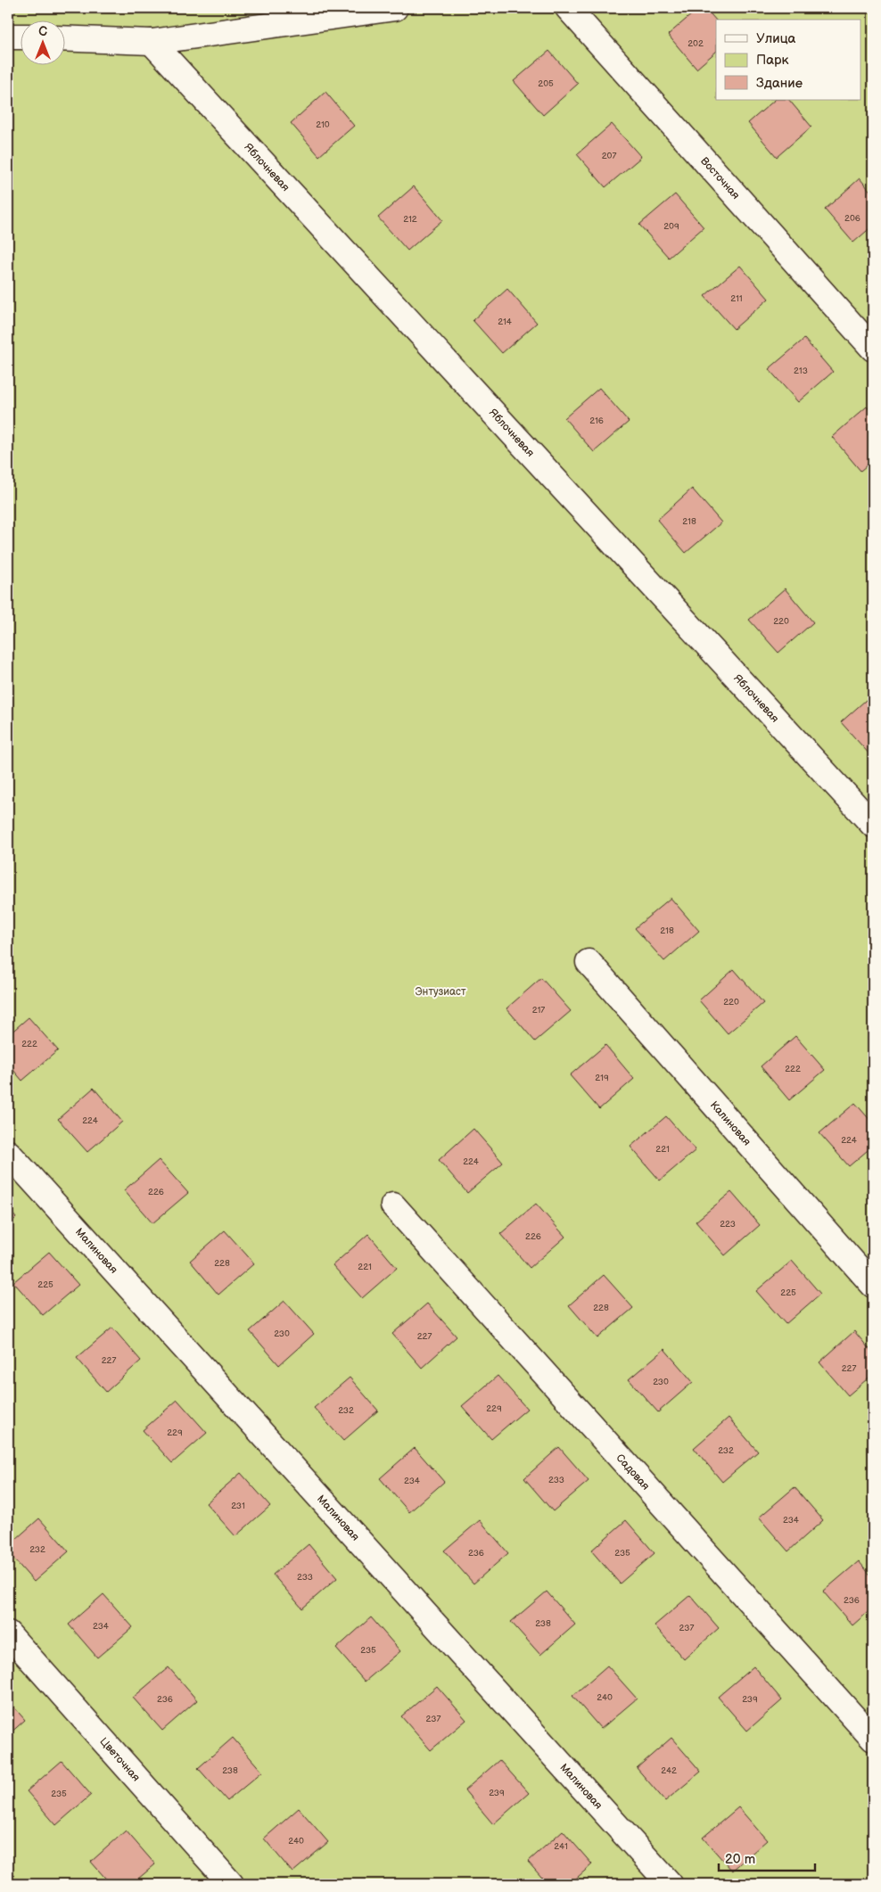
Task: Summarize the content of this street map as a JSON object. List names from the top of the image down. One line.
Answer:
{"streets":{"street":["Яблочневая","Восточная","Калиновая","Малиновая","Садовая","Цветочная"]},"parks":["Энтузиаст"],"house_numbers":["202","205","210","207","206","212","209","211","214","213","216","218","220","218","220","217","222","222","219","224","224","221","224","226","223","226","228","221","225","225","228","230","227","227","227","230","229","232","229","232","233","234","231","234","232","236","235","233","236","238","234","237","235","240","236","239","237","238","242","239","235","240","241"],"legend":["Улица","Парк","Здание"],"scale_bar":"20 m","north":"top"}
